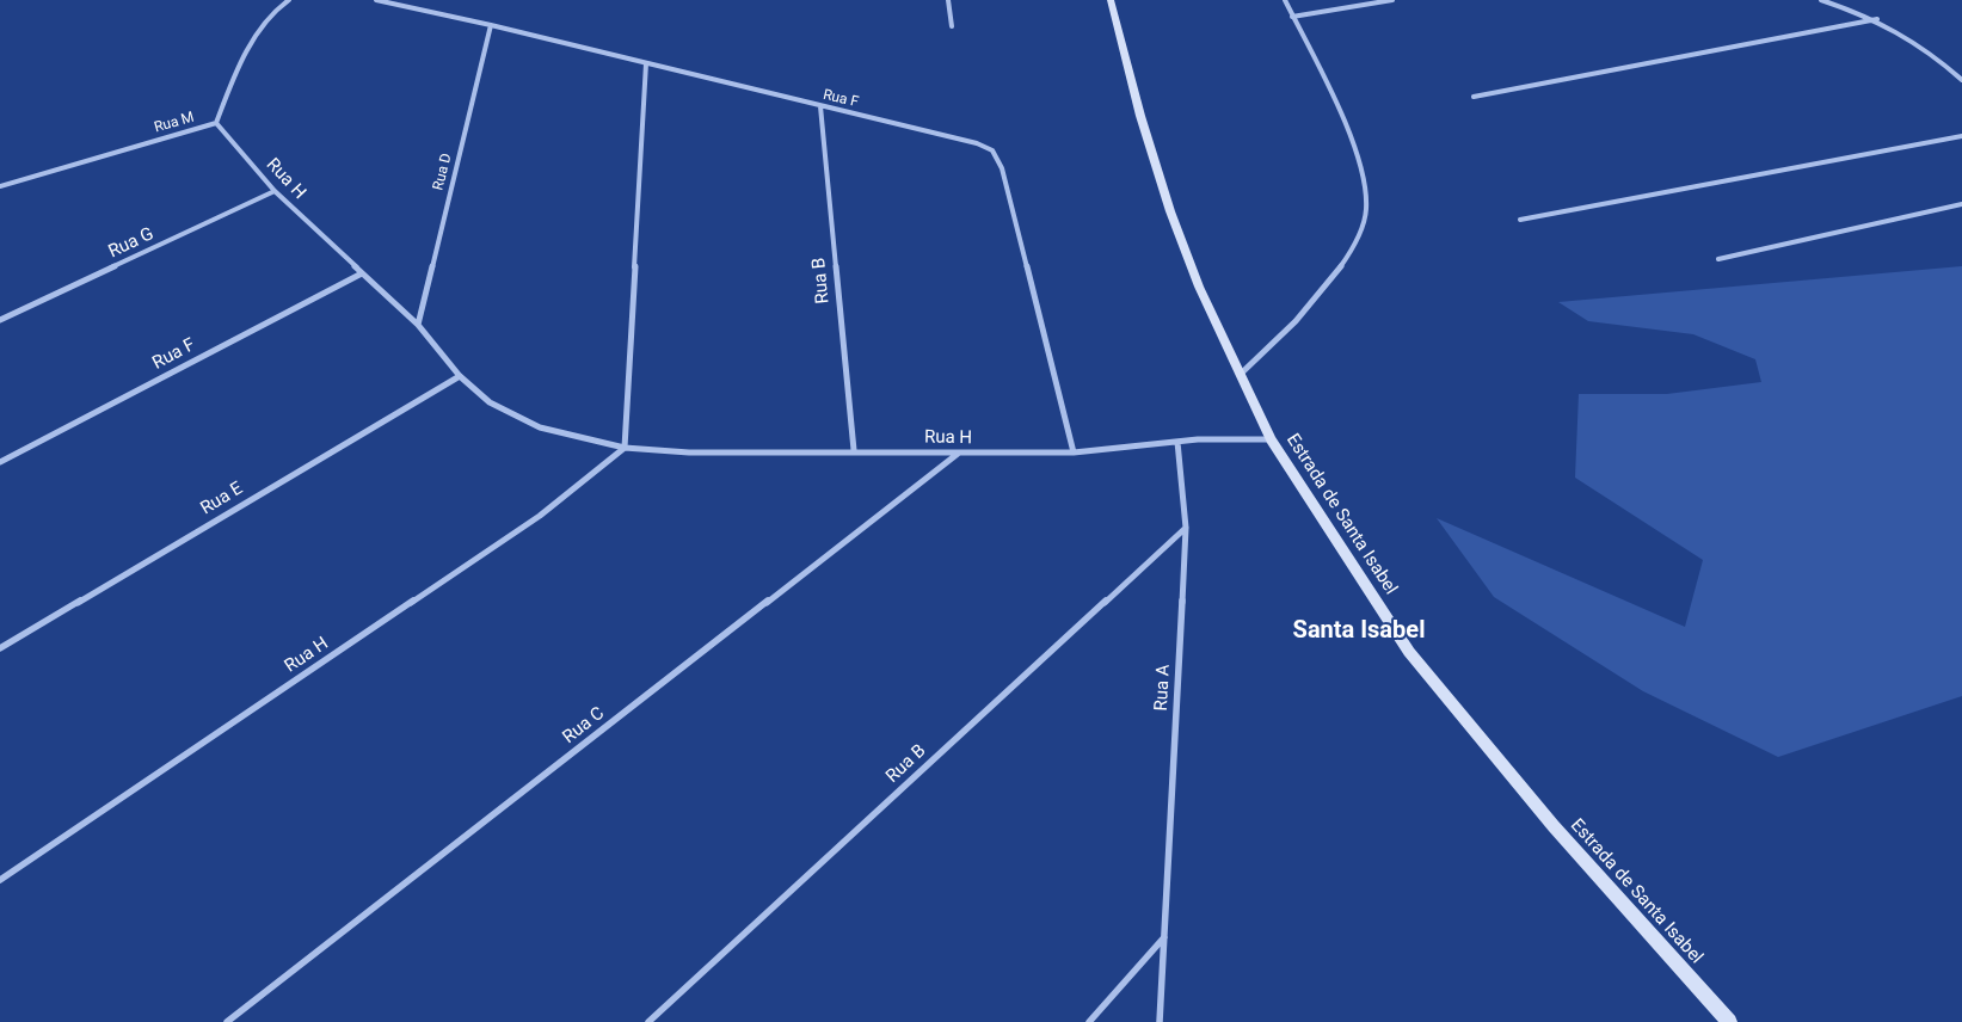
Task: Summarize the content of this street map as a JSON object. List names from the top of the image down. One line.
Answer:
{"streets":{"main road":["Estrada de Santa Isabel"],"street":["Rua F","Rua M","Rua D","Rua H","Rua G","Rua B","Rua E","Rua A","Rua C"]},"crossings":[["Rua F","Rua D"],["Rua F","Rua H"],["Rua F","Rua B"],["Rua M","Rua H"],["Rua D","Rua H"],["Rua H","Rua G"],["Rua H","Rua B"],["Rua H","Rua E"],["Rua H","Estrada de Santa Isabel"],["Rua H","Rua A"],["Rua H","Rua C"],["Rua B","Rua A"]],"districts":["Santa Isabel"]}
